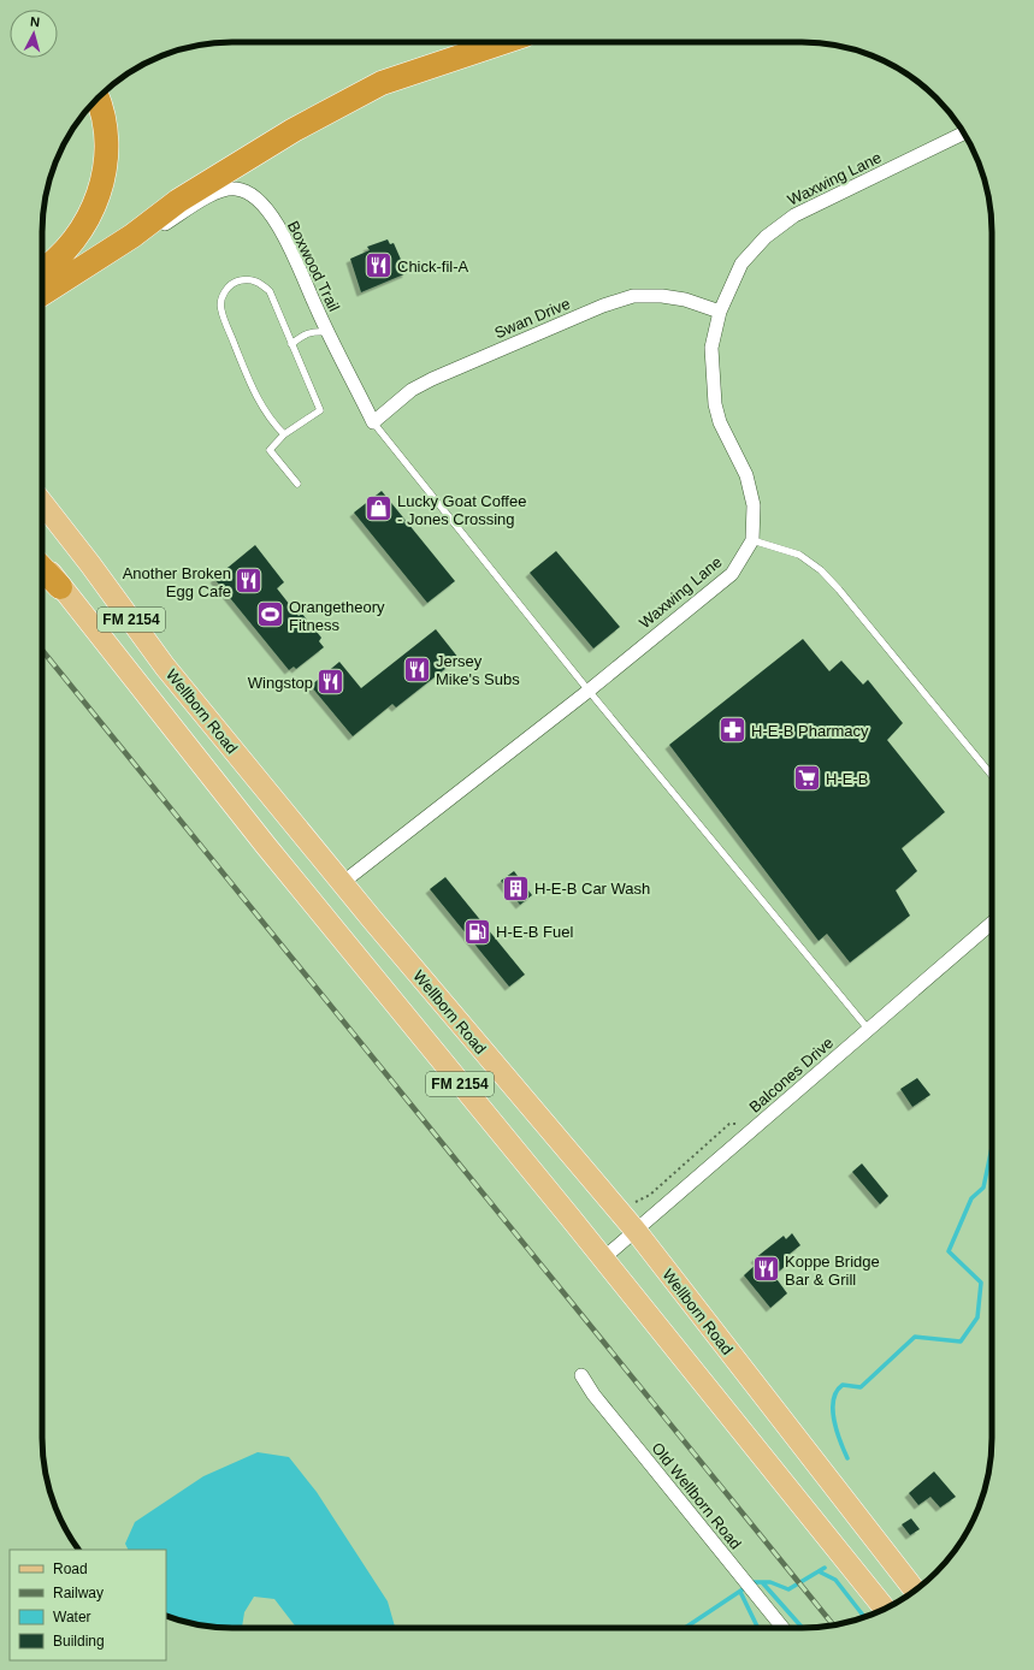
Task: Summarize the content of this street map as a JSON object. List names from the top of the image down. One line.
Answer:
{"streets":{"main road":["FM 2154","Wellborn Road"],"street":["Waxwing Lane","Boxwood Trail","Swan Drive","Balcones Drive","Old Wellborn Road"]},"crossings":[["Waxwing Lane","Swan Drive"],["Waxwing Lane","Wellborn Road"],["Boxwood Trail","Swan Drive"],["FM 2154","Balcones Drive"],["Wellborn Road","Balcones Drive"]],"places":{"restaurant":["Chick-fil-A","Another Broken Egg Cafe","Jersey Mike's Subs","Wingstop","Koppe Bridge Bar & Grill"],"shop":["Lucky Goat Coffee - Jones Crossing"],"sports":["Orangetheory Fitness"],"pharmacy":["H-E-B Pharmacy"],"supermarket":["H-E-B"],"building":["H-E-B Car Wash"],"fuel station":["H-E-B Fuel"]},"legend":["Road","Railway","Water","Building"],"north":"top"}
